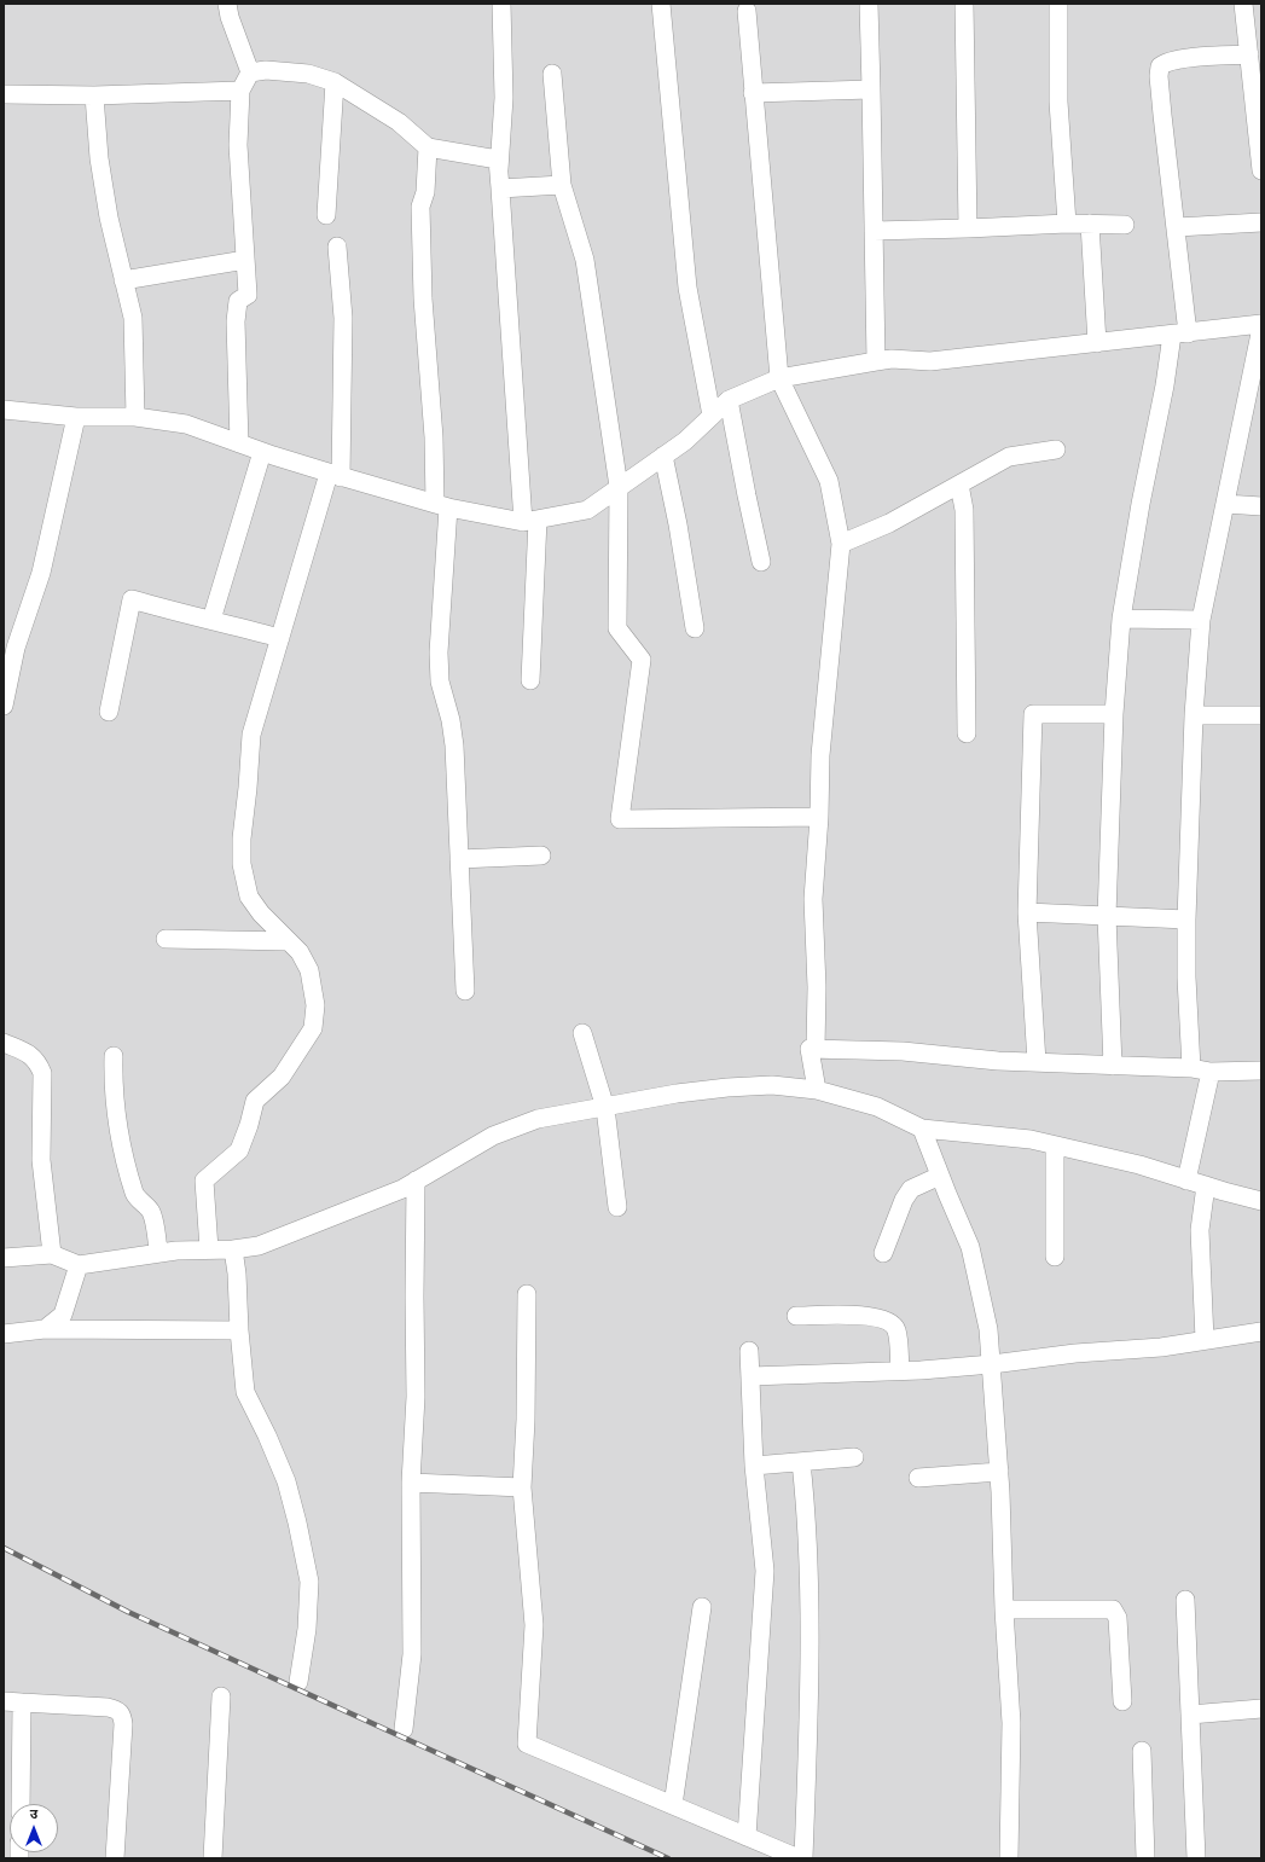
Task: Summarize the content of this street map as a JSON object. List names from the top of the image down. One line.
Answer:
{"north":"top"}
